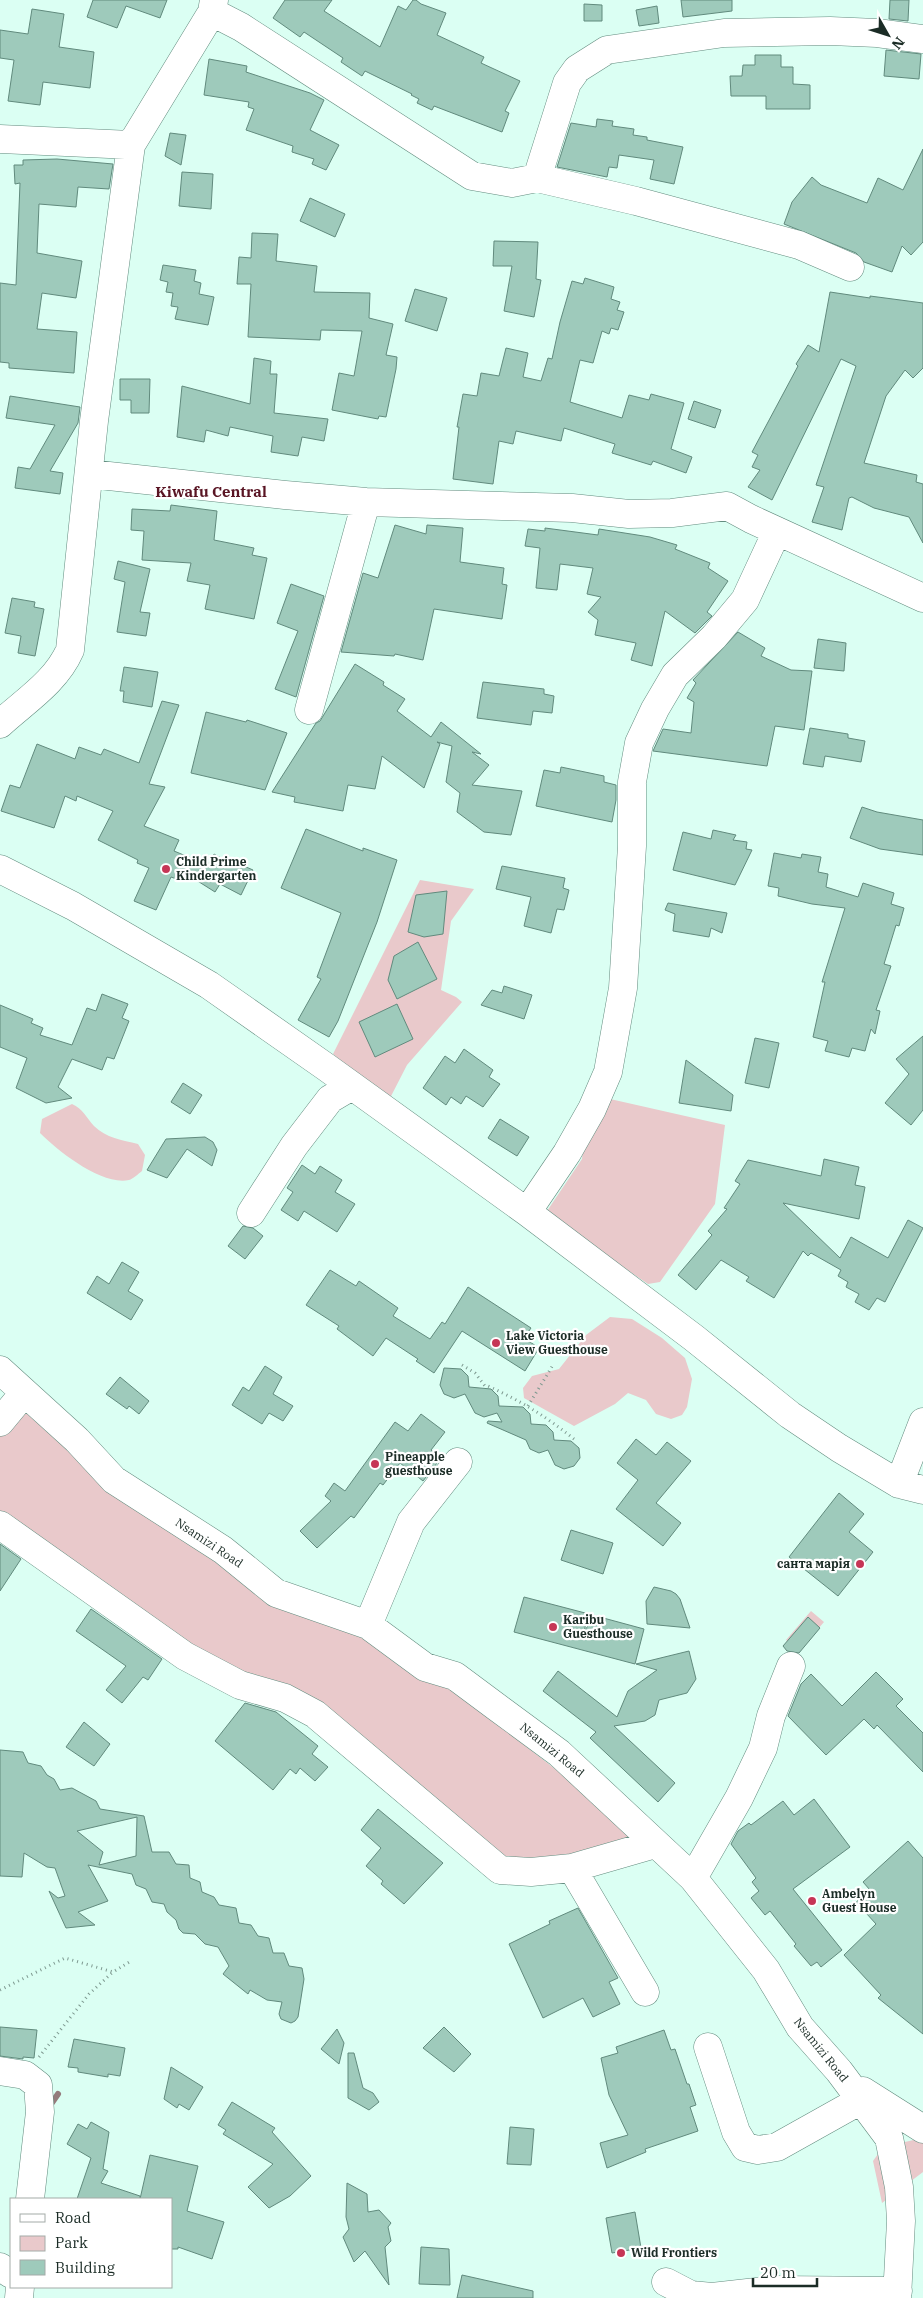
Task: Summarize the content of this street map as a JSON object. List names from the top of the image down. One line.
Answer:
{"streets":{"street":["Nsamizi Road"]},"districts":["Kiwafu Central"],"places":["Child Prime Kindergarten","Lake Victoria View Guesthouse","Pineapple guesthouse","санта марія","Karibu Guesthouse","Ambelyn Guest House","Wild Frontiers"],"legend":["Road","Park","Building"],"scale_bar":"20 m","north":"bottom right"}
